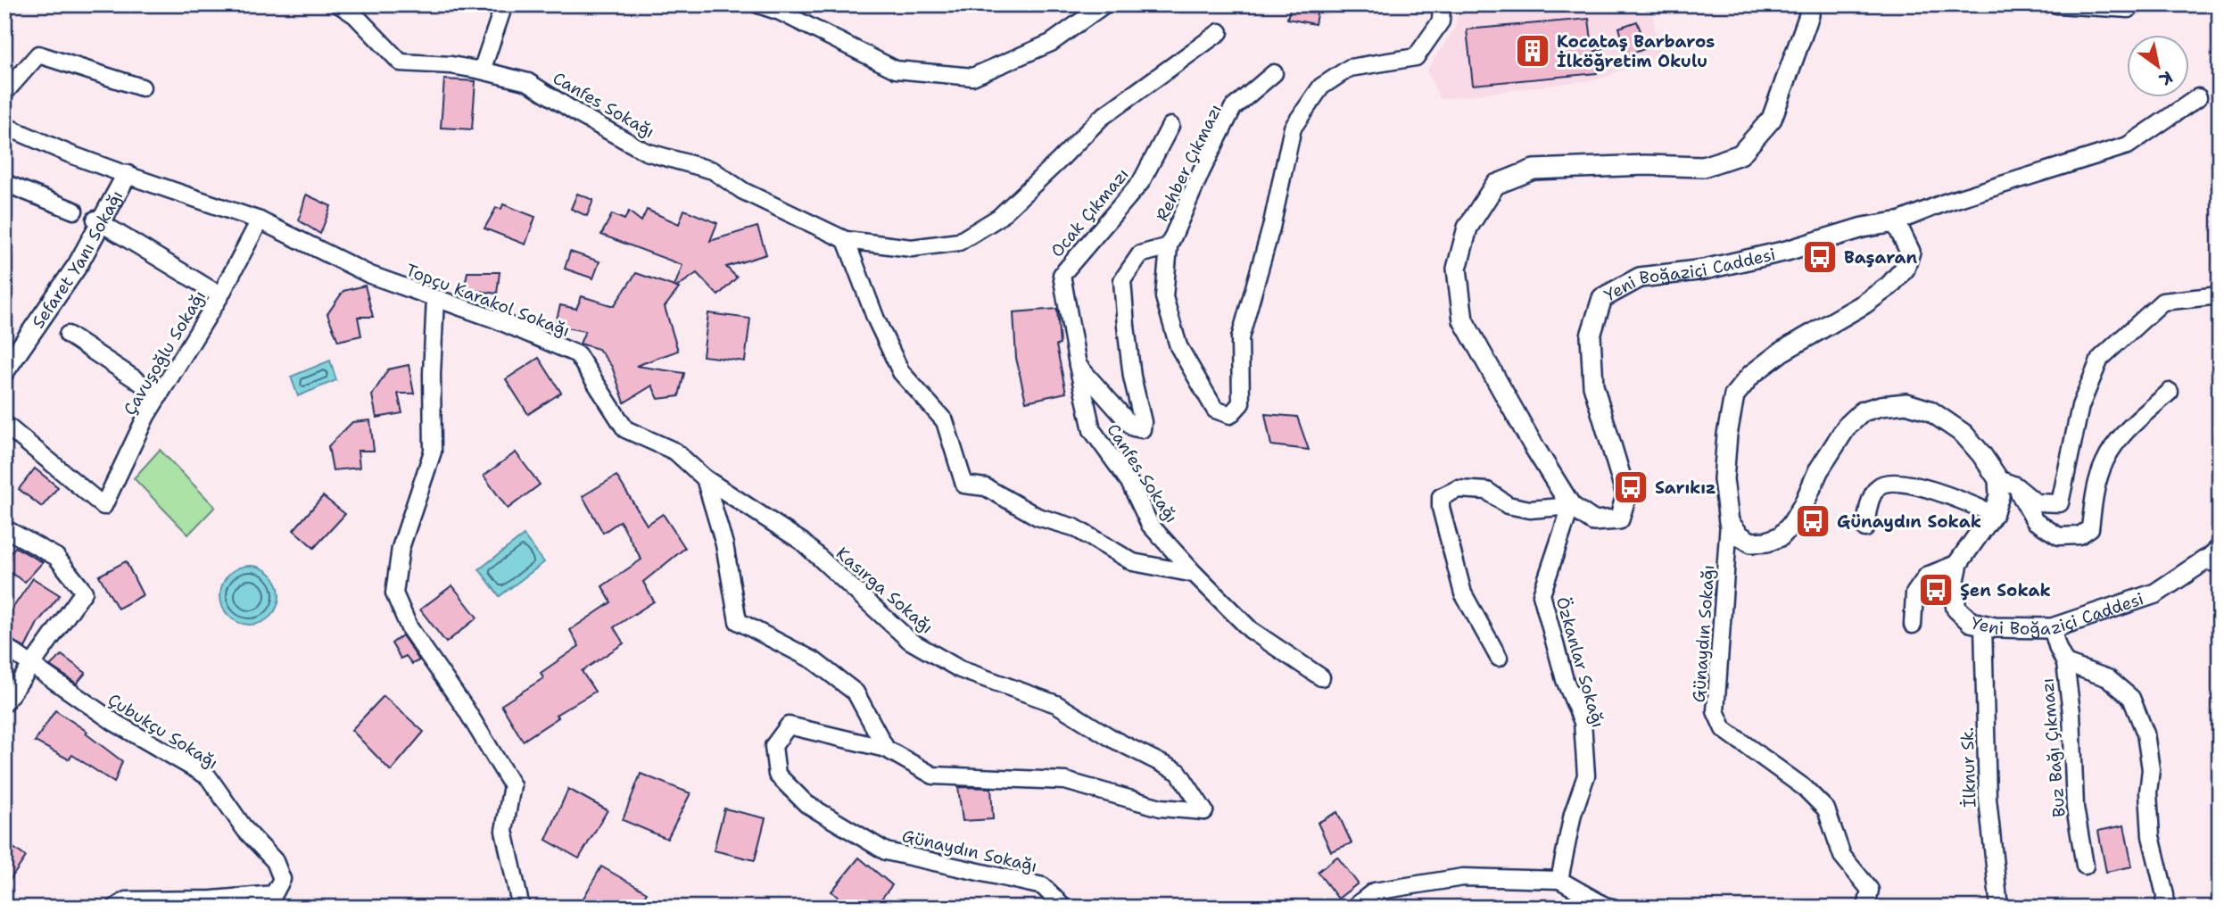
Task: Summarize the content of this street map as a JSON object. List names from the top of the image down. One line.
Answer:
{"streets":{"street":["Canfes Sokağı","Rehber Çıkmazı","Ocak Çıkmazı","Sefaret Yanı Sokağı","Yeni Boğaziçi Caddesi","Topçu Karakol Sokağı","Çavuşoğlu Sokağı","Kasırga Sokağı","Günaydın Sokağı","Özkanlar Sokağı","Çubukçu Sokağı","Buz Bağı Çıkmazı","İlknur Sk."]},"crossings":[["Canfes Sokağı","Rehber Çıkmazı"],["Canfes Sokağı","Ocak Çıkmazı"],["Sefaret Yanı Sokağı","Topçu Karakol Sokağı"],["Yeni Boğaziçi Caddesi","Özkanlar Sokağı"],["Yeni Boğaziçi Caddesi","Buz Bağı Çıkmazı"],["Yeni Boğaziçi Caddesi","İlknur Sk."],["Topçu Karakol Sokağı","Çavuşoğlu Sokağı"],["Topçu Karakol Sokağı","Kasırga Sokağı"],["Kasırga Sokağı","Günaydın Sokağı"]],"places":{"building":["Kocataş Barbaros İlköğretim Okulu"],"bus stop":["Başaran","Sarıkız","Günaydın Sokak","Şen Sokak"]},"north":"bottom right"}
